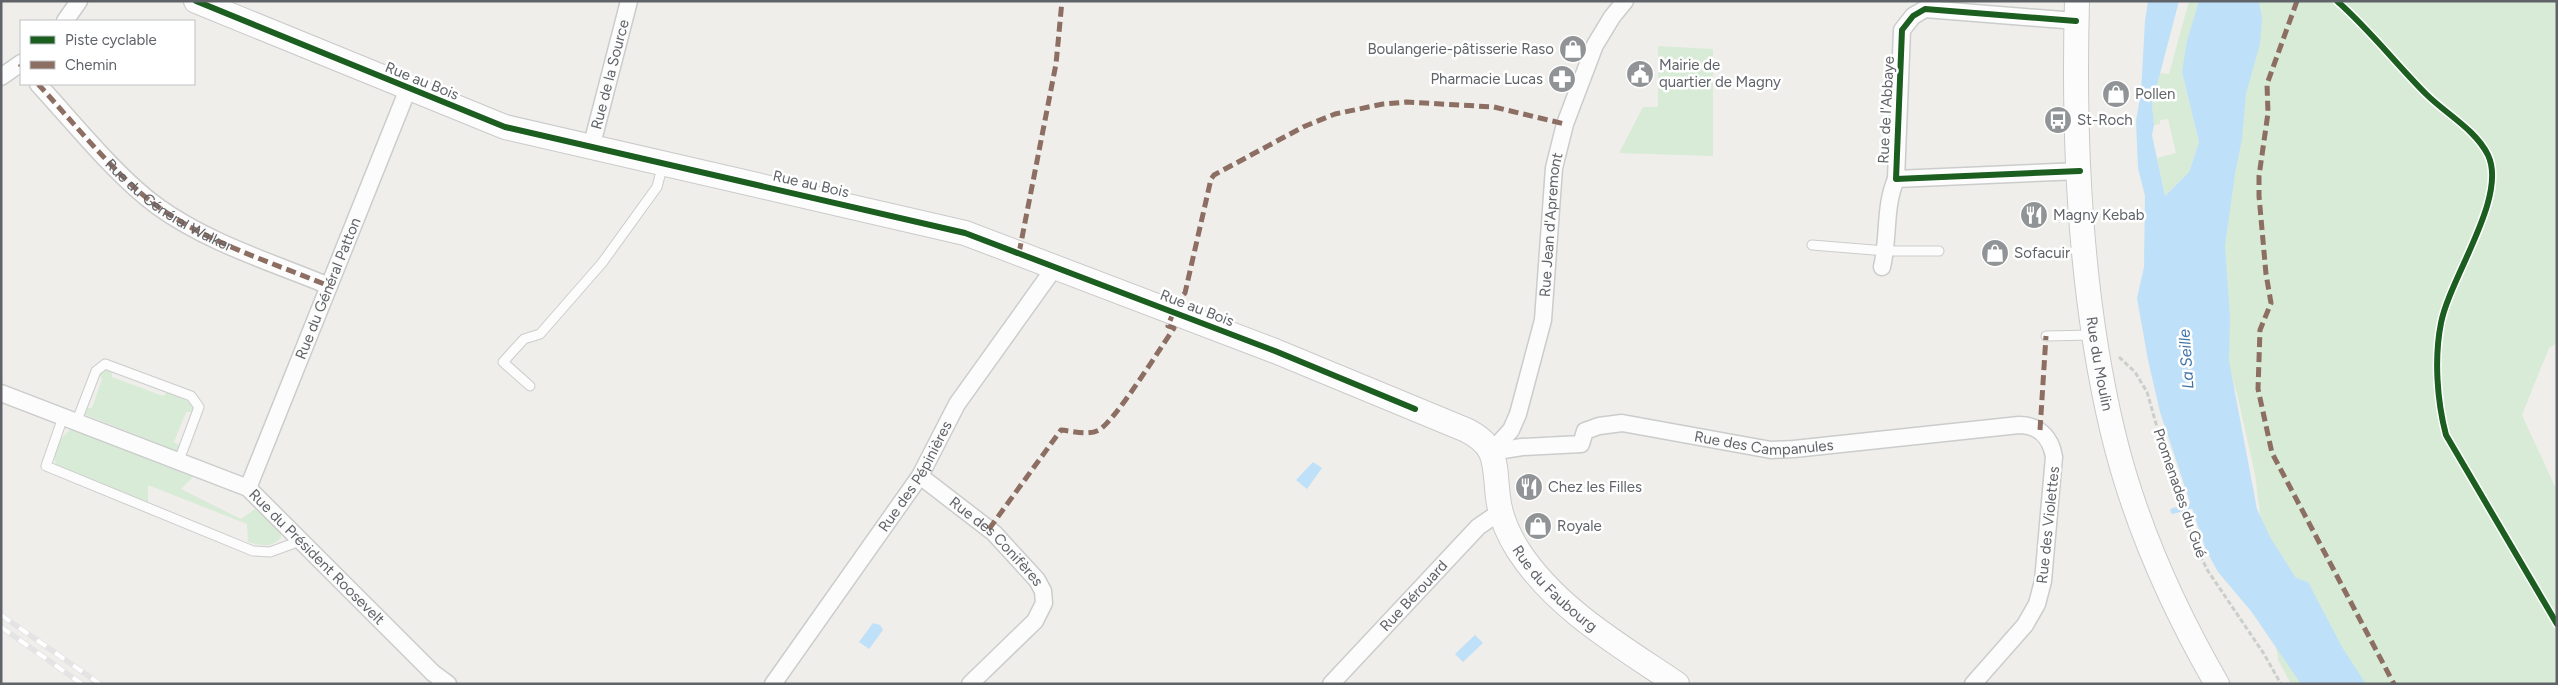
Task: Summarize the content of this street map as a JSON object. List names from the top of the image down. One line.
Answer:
{"streets":{"main road":["Rue au Bois","Rue du Moulin","Rue du Faubourg"],"street":["Rue de la Source","Rue de l'Abbaye","Rue du Général Walker","Rue Jean d'Apremont","Rue du Général Patton","Rue des Campanules","Rue des Pépinières","Rue des Violettes","Rue des Conifères","Rue du Président Roosevelt","Rue Bérouard"],"path":["Promenades du Gué"]},"crossings":[["Rue de la Source","Rue au Bois"],["Rue au Bois","Rue Jean d'Apremont"],["Rue au Bois","Rue du Général Patton"],["Rue au Bois","Rue des Campanules"],["Rue au Bois","Rue des Pépinières"],["Rue au Bois","Rue du Faubourg"],["Rue de l'Abbaye","Rue du Moulin"],["Rue du Général Walker","Rue du Général Patton"],["Rue Jean d'Apremont","Rue des Campanules"],["Rue Jean d'Apremont","Rue du Faubourg"],["Rue du Général Patton","Rue du Président Roosevelt"],["Rue des Campanules","Rue des Violettes"],["Rue des Campanules","Rue du Faubourg"],["Rue des Pépinières","Rue des Conifères"],["Rue du Faubourg","Rue Bérouard"]],"water":["La Seille"],"places":{"shop":["Boulangerie-pâtisserie Raso","Pollen","Sofacuir","Royale"],"public building":["Mairie de quartier de Magny"],"pharmacy":["Pharmacie Lucas"],"bus stop":["St-Roch"],"restaurant":["Magny Kebab","Chez les Filles"]},"legend":["Piste cyclable","Chemin"]}
